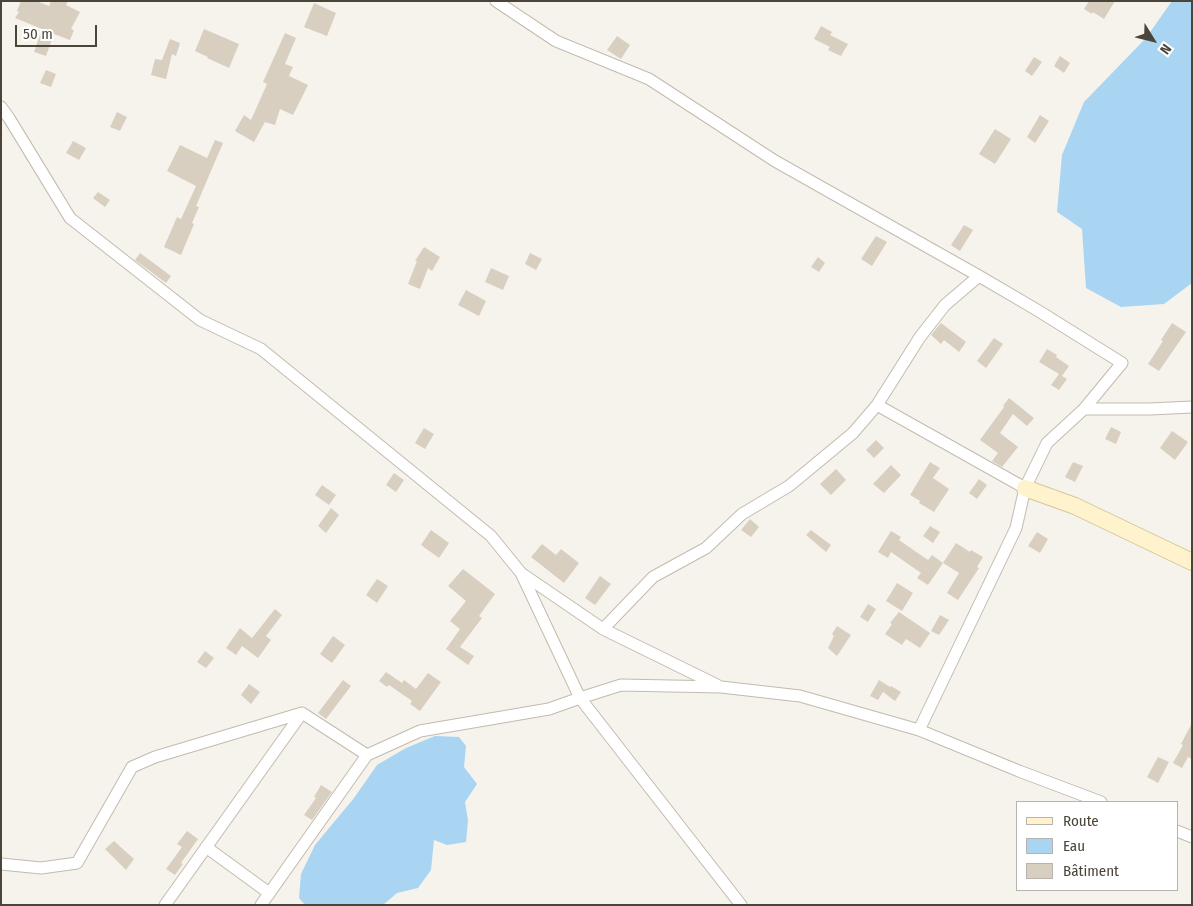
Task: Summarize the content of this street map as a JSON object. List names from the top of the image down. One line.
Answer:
{"legend":["Route","Eau","Bâtiment"],"scale_bar":"50 m","north":"bottom right"}
